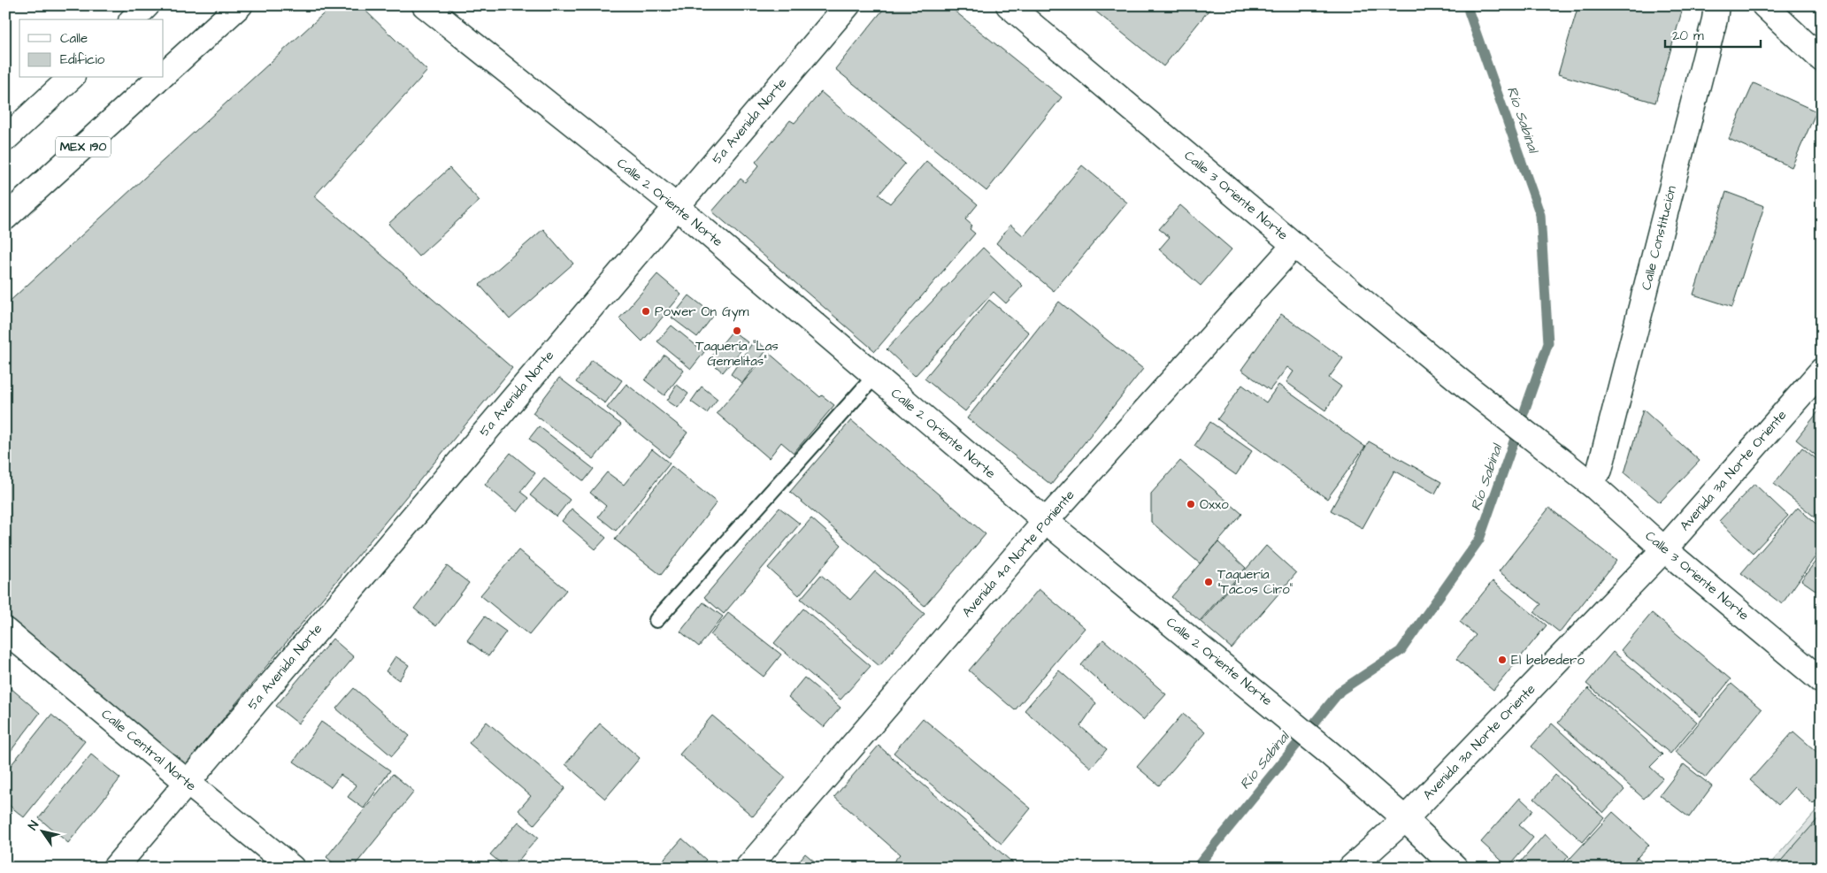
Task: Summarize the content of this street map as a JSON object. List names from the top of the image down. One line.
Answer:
{"streets":{"main road":["5a Avenida Norte","MEX 190","Calle 3 Oriente Norte","Calle 2 Oriente Norte","Calle Constitución","Avenida 3a Norte Oriente","Avenida 4a Norte Poniente","Calle Central Norte"]},"crossings":[["5a Avenida Norte","Calle 2 Oriente Norte"],["5a Avenida Norte","Calle Central Norte"],["Calle 3 Oriente Norte","Avenida 3a Norte Oriente"],["Calle 3 Oriente Norte","Avenida 4a Norte Poniente"],["Calle 2 Oriente Norte","Avenida 3a Norte Oriente"],["Calle 2 Oriente Norte","Avenida 4a Norte Poniente"]],"water":["Río Sabinal"],"places":["Power On Gym","Taquería \"Las Gemelitas\"","Oxxo","Taquería \"Tacos Ciro\"","El bebedero"],"legend":["Calle","Edificio"],"scale_bar":"20 m","north":"top left"}
